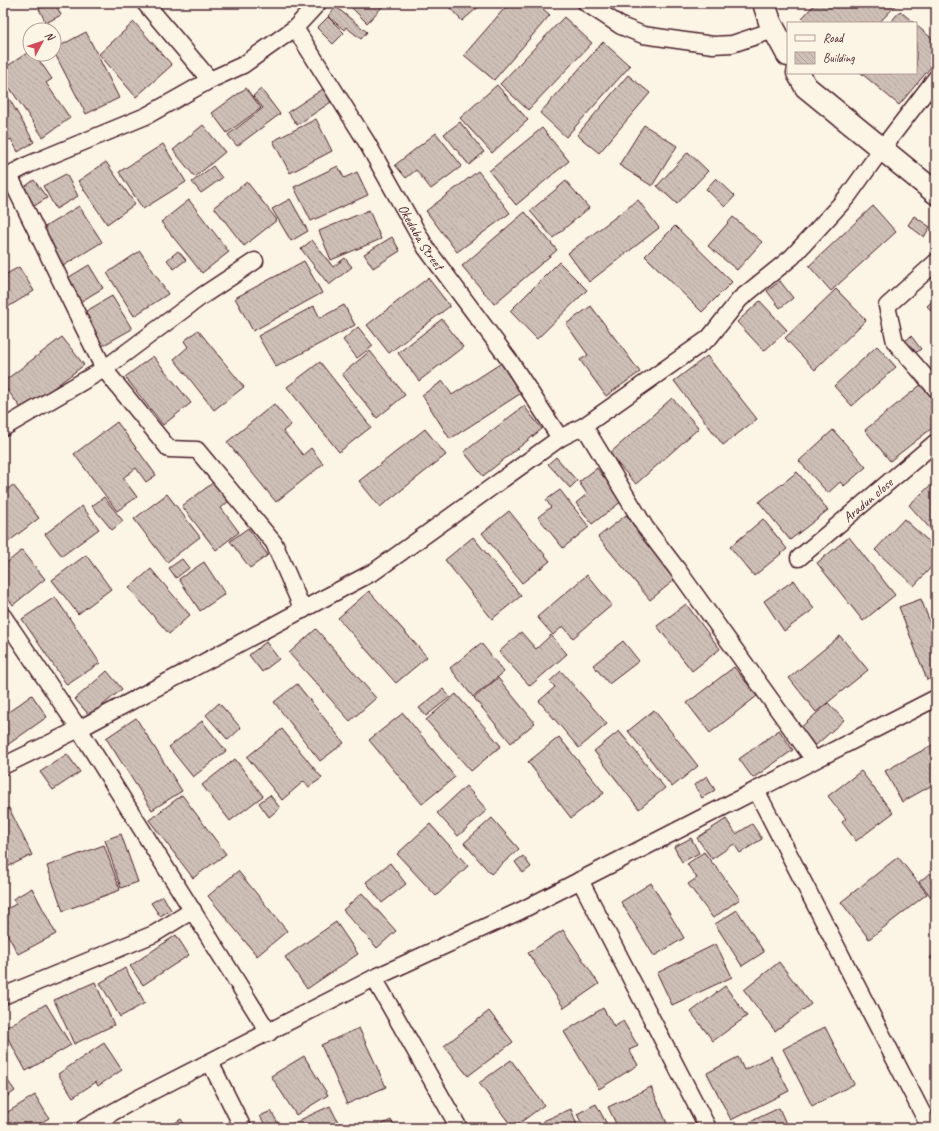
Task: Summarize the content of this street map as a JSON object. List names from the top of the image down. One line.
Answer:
{"streets":{"street":["Okedaba Street","Aradun close"]},"legend":["Road","Building"],"north":"top right"}
